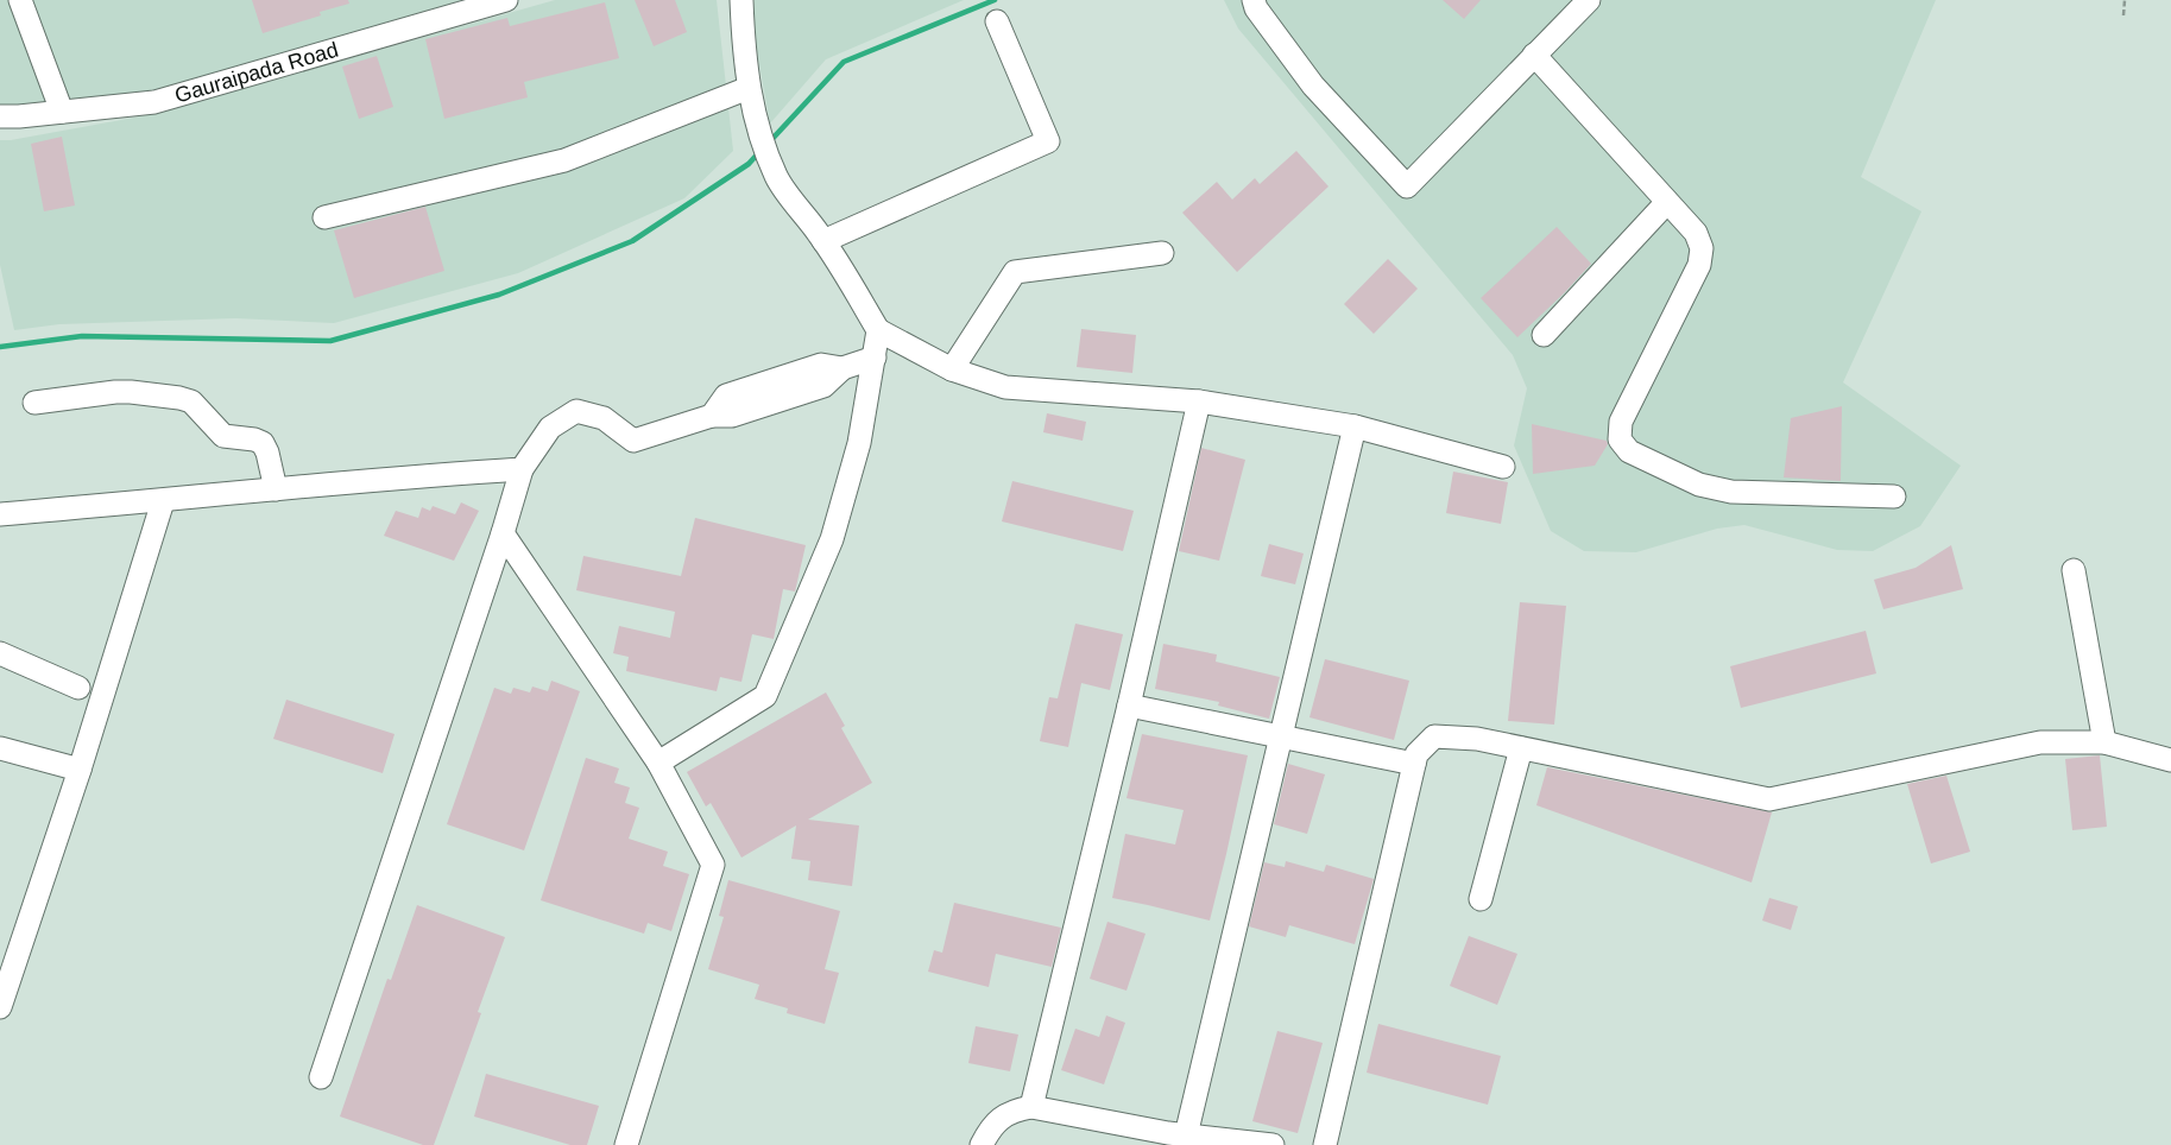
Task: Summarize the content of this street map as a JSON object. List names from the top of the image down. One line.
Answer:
{"streets":{"street":["Gauraipada Road"]}}
